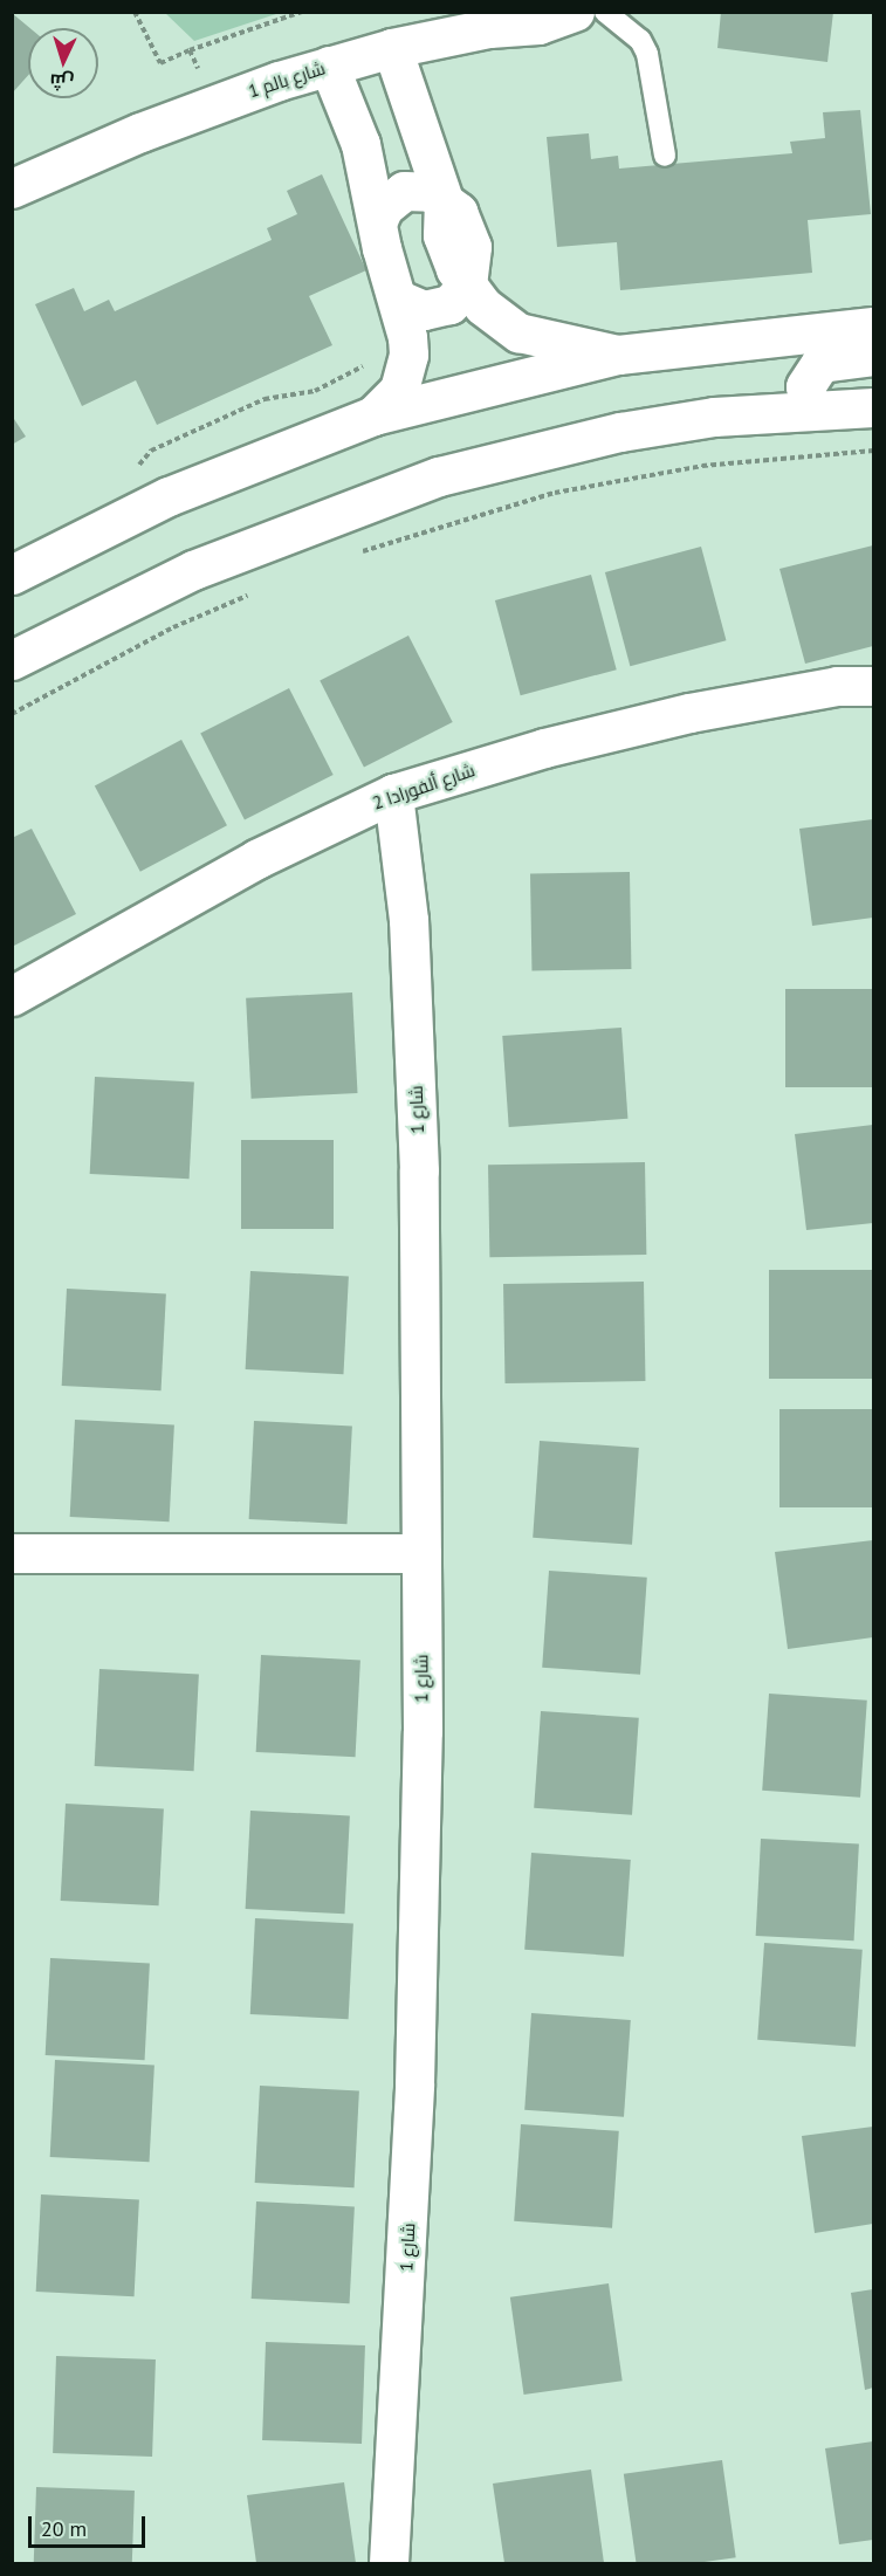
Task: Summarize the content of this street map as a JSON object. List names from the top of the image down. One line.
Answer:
{"streets":{"street":["شارع بالم 1","شارع ألفورادا 2","شارع 1"]},"crossings":[["شارع ألفورادا 2","شارع 1"]],"scale_bar":"20 m","north":"bottom"}
